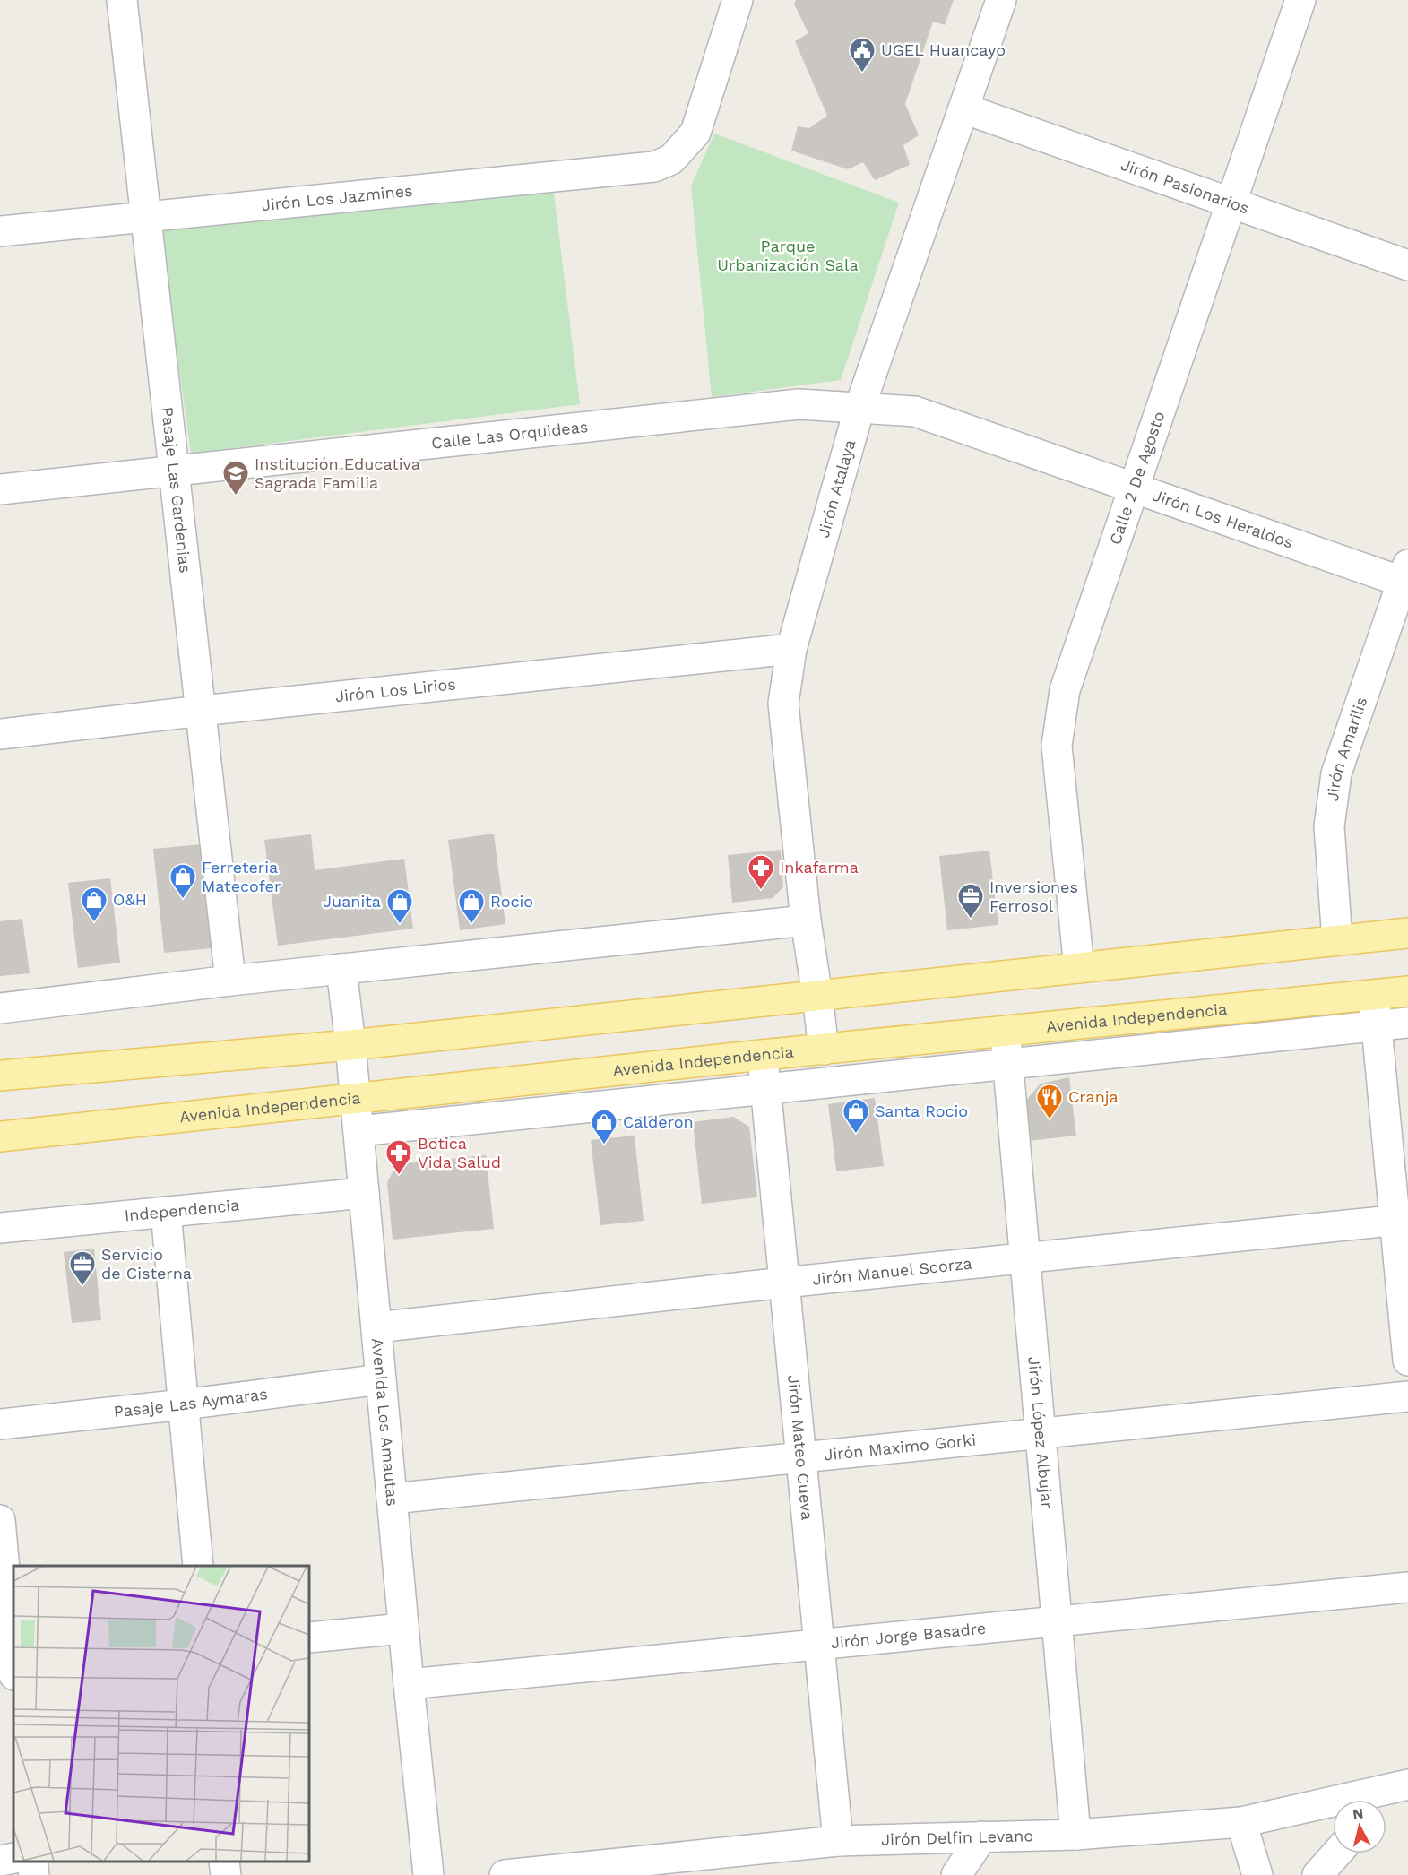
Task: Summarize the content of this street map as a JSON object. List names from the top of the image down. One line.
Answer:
{"streets":{"main road":["Avenida Independencia"],"street":["Jirón Pasionarios","Jirón Los Jazmines","Calle Las Orquideas","Calle 2 De Agosto","Jirón Atalaya","Pasaje Las Gardenias","Jirón Los Heraldos","Jirón Los Lirios","Jirón Amarilis","Independencia","Jirón Manuel Scorza","Pasaje Las Aymaras","Avenida Los Amautas","Jirón López Albujar","Jirón Maximo Gorki","Jirón Mateo Cueva","Jirón Jorge Basadre","Jirón Delfin Levano"]},"crossings":[["Jirón Pasionarios","Calle 2 De Agosto"],["Jirón Pasionarios","Jirón Atalaya"],["Jirón Los Jazmines","Pasaje Las Gardenias"],["Calle Las Orquideas","Jirón Atalaya"],["Calle Las Orquideas","Pasaje Las Gardenias"],["Calle Las Orquideas","Jirón Los Heraldos"],["Calle 2 De Agosto","Jirón Los Heraldos"],["Jirón Atalaya","Jirón Los Heraldos"],["Jirón Atalaya","Jirón Los Lirios"],["Jirón Atalaya","Avenida Independencia"],["Pasaje Las Gardenias","Jirón Los Lirios"],["Jirón Los Heraldos","Jirón Amarilis"],["Avenida Independencia","Avenida Los Amautas"],["Avenida Independencia","Jirón López Albujar"],["Avenida Independencia","Jirón Mateo Cueva"],["Independencia","Avenida Los Amautas"],["Jirón Manuel Scorza","Avenida Los Amautas"],["Jirón Manuel Scorza","Jirón López Albujar"],["Jirón Manuel Scorza","Jirón Mateo Cueva"],["Pasaje Las Aymaras","Avenida Los Amautas"],["Avenida Los Amautas","Jirón Maximo Gorki"],["Avenida Los Amautas","Jirón Jorge Basadre"],["Jirón López Albujar","Jirón Maximo Gorki"],["Jirón López Albujar","Jirón Jorge Basadre"],["Jirón López Albujar","Jirón Delfin Levano"],["Jirón Maximo Gorki","Jirón Mateo Cueva"],["Jirón Mateo Cueva","Jirón Jorge Basadre"],["Jirón Mateo Cueva","Jirón Delfin Levano"]],"parks":["Parque Urbanización Sala"],"places":{"public building":["UGEL Huancayo"],"school or university":["Institución Educativa Sagrada Familia"],"pharmacy":["Inkafarma","Botica Vida Salud"],"shop":["Ferreteria Matecofer","O&H","Juanita","Rocio","Santa Rocio","Calderon"],"office":["Inversiones Ferrosol","Servicio de Cisterna"],"restaurant":["Cranja"]},"north":"top"}
